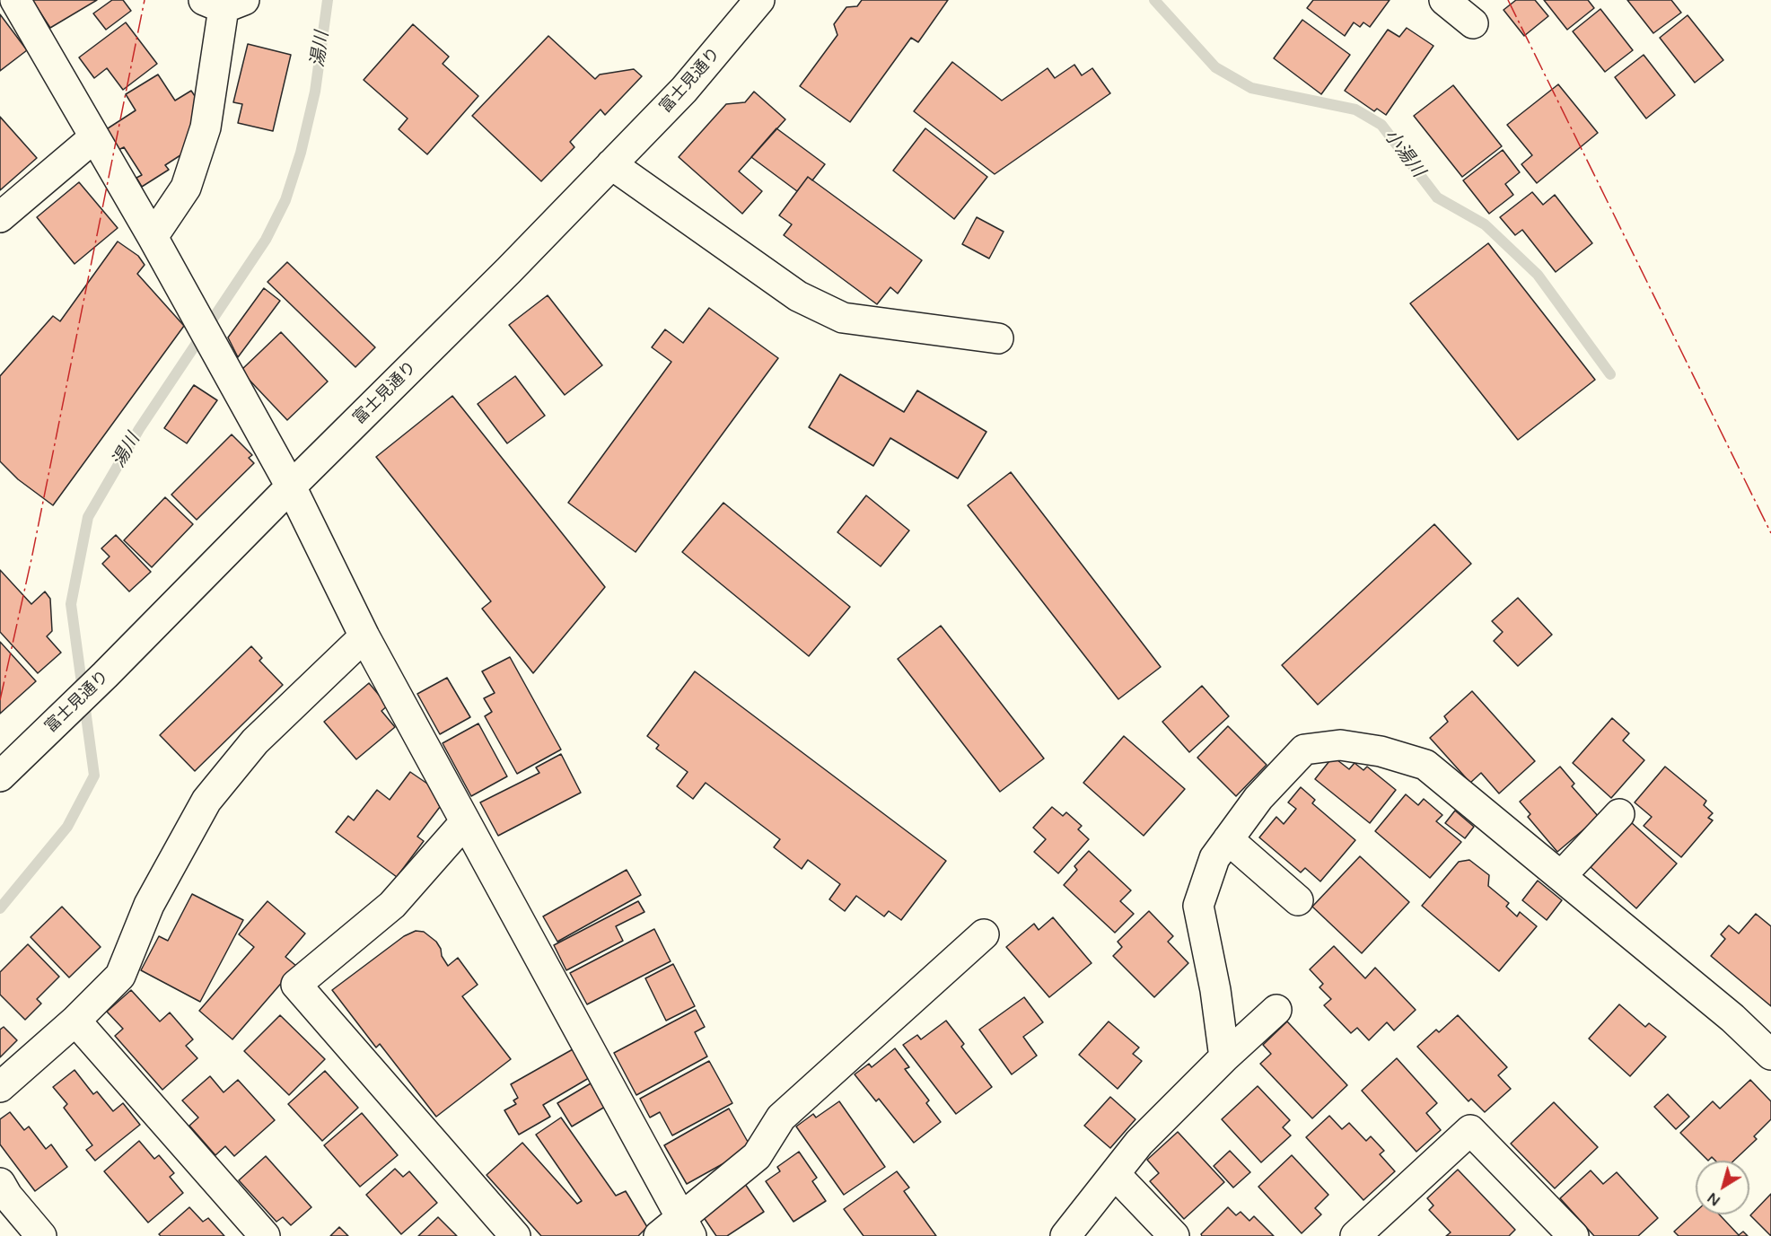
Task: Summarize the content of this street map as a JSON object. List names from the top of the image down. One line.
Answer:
{"streets":{"street":["富士見通り"]},"water":["湯川","小湯川"],"north":"bottom left"}
